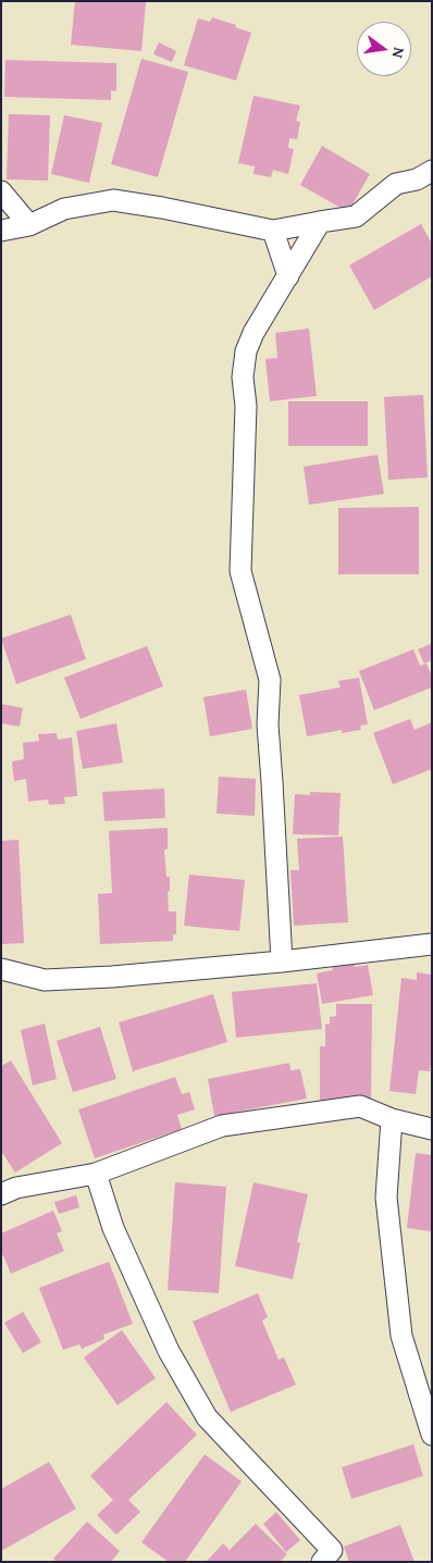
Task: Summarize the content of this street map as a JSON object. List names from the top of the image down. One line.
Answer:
{"north":"right"}
